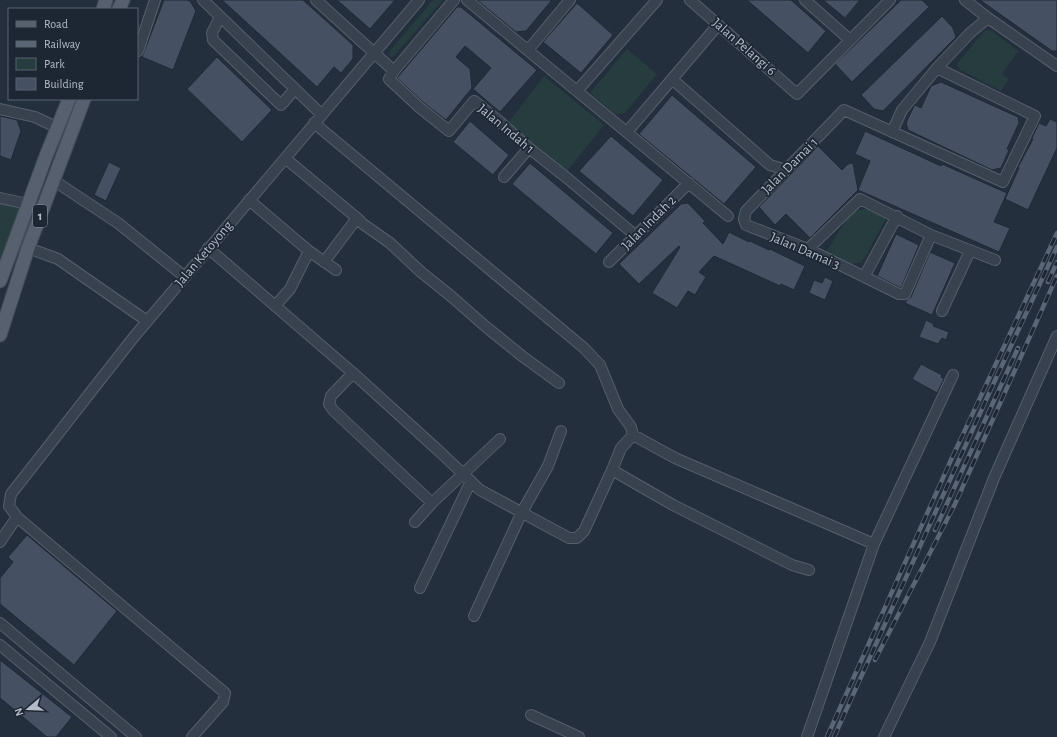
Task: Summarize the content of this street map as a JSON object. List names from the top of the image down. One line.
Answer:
{"streets":{"main road":["1"],"street":["Jalan Pelangi 6","Jalan Indah 1","Jalan Damai 1","Jalan Indah 2","Jalan Damai 3","Jalan Ketoyong"]},"crossings":[["Jalan Indah 1","Jalan Indah 2"],["Jalan Damai 1","Jalan Damai 3"]],"legend":["Road","Railway","Park","Building"],"north":"left"}
